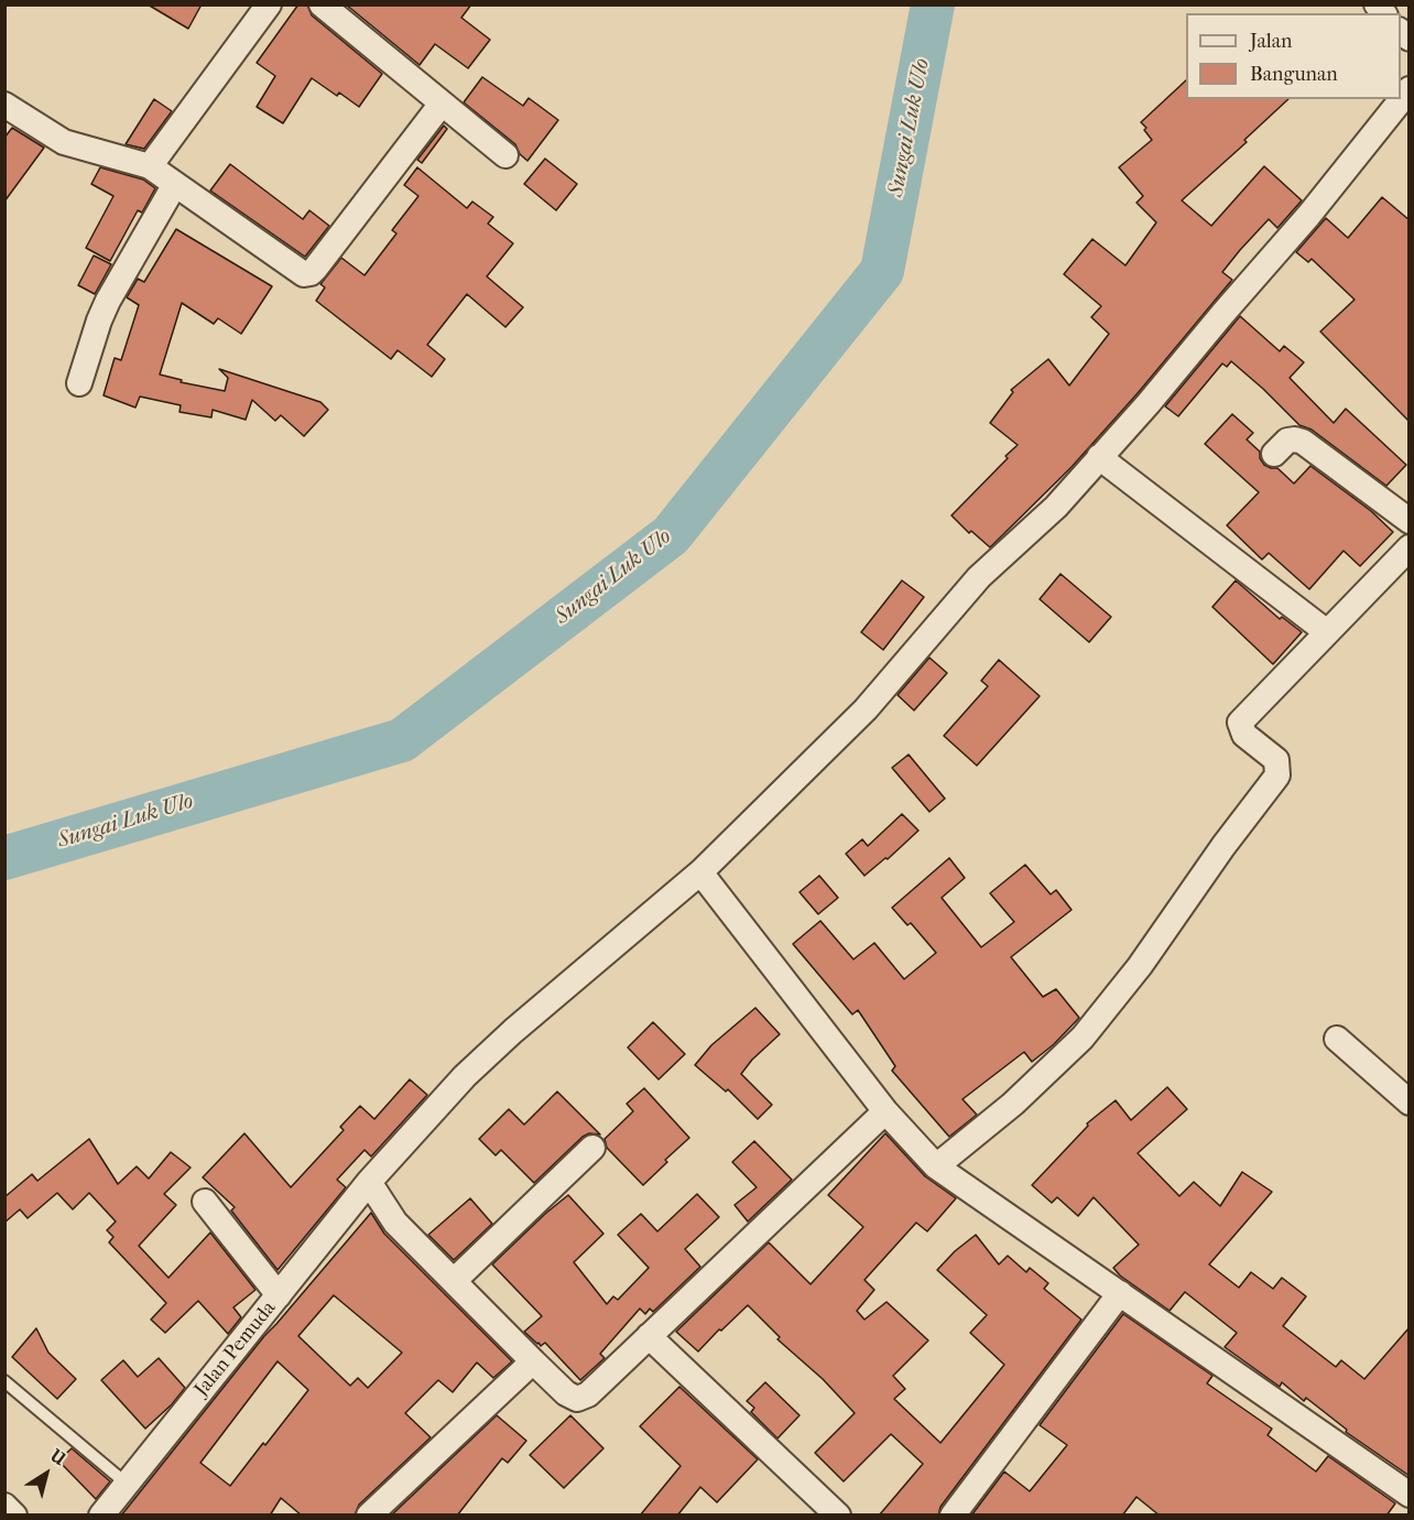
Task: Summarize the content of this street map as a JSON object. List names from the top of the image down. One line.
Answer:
{"streets":{"street":["Jalan Pemuda"]},"water":["Sungai Luk Ulo"],"legend":["Jalan","Bangunan"],"north":"top right"}
